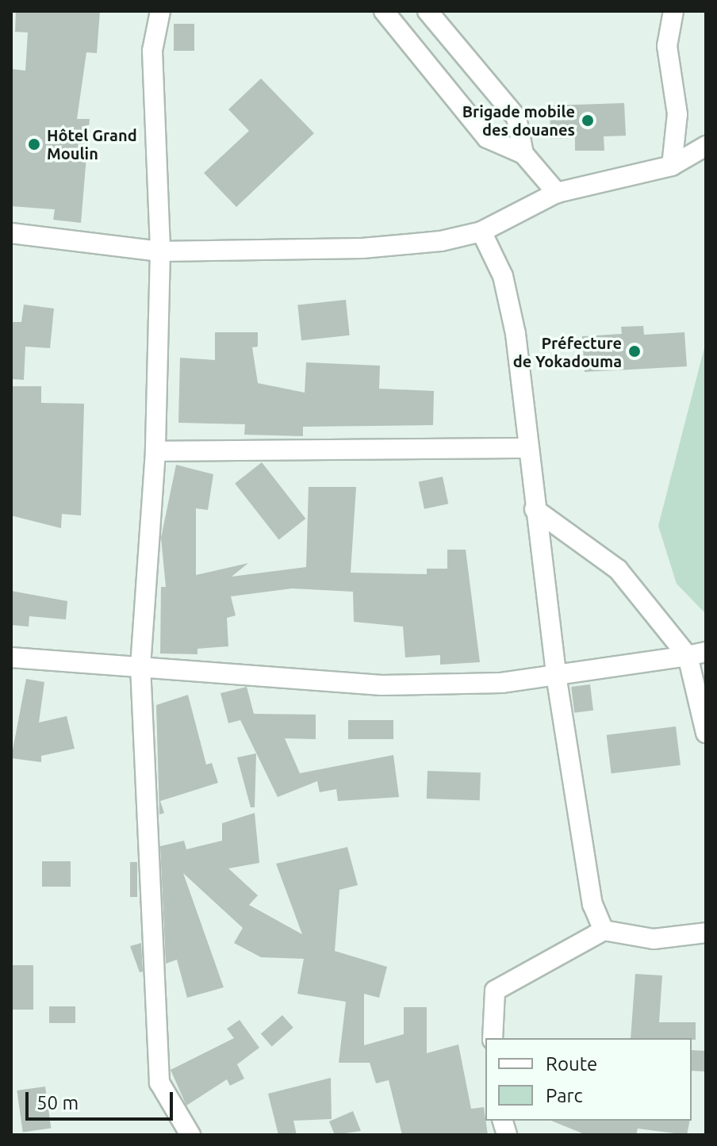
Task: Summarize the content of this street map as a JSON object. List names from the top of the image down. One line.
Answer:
{"places":["Brigade mobile des douanes","Hôtel Grand Moulin","Préfecture de Yokadouma"],"legend":["Route","Parc"],"scale_bar":"50 m"}
